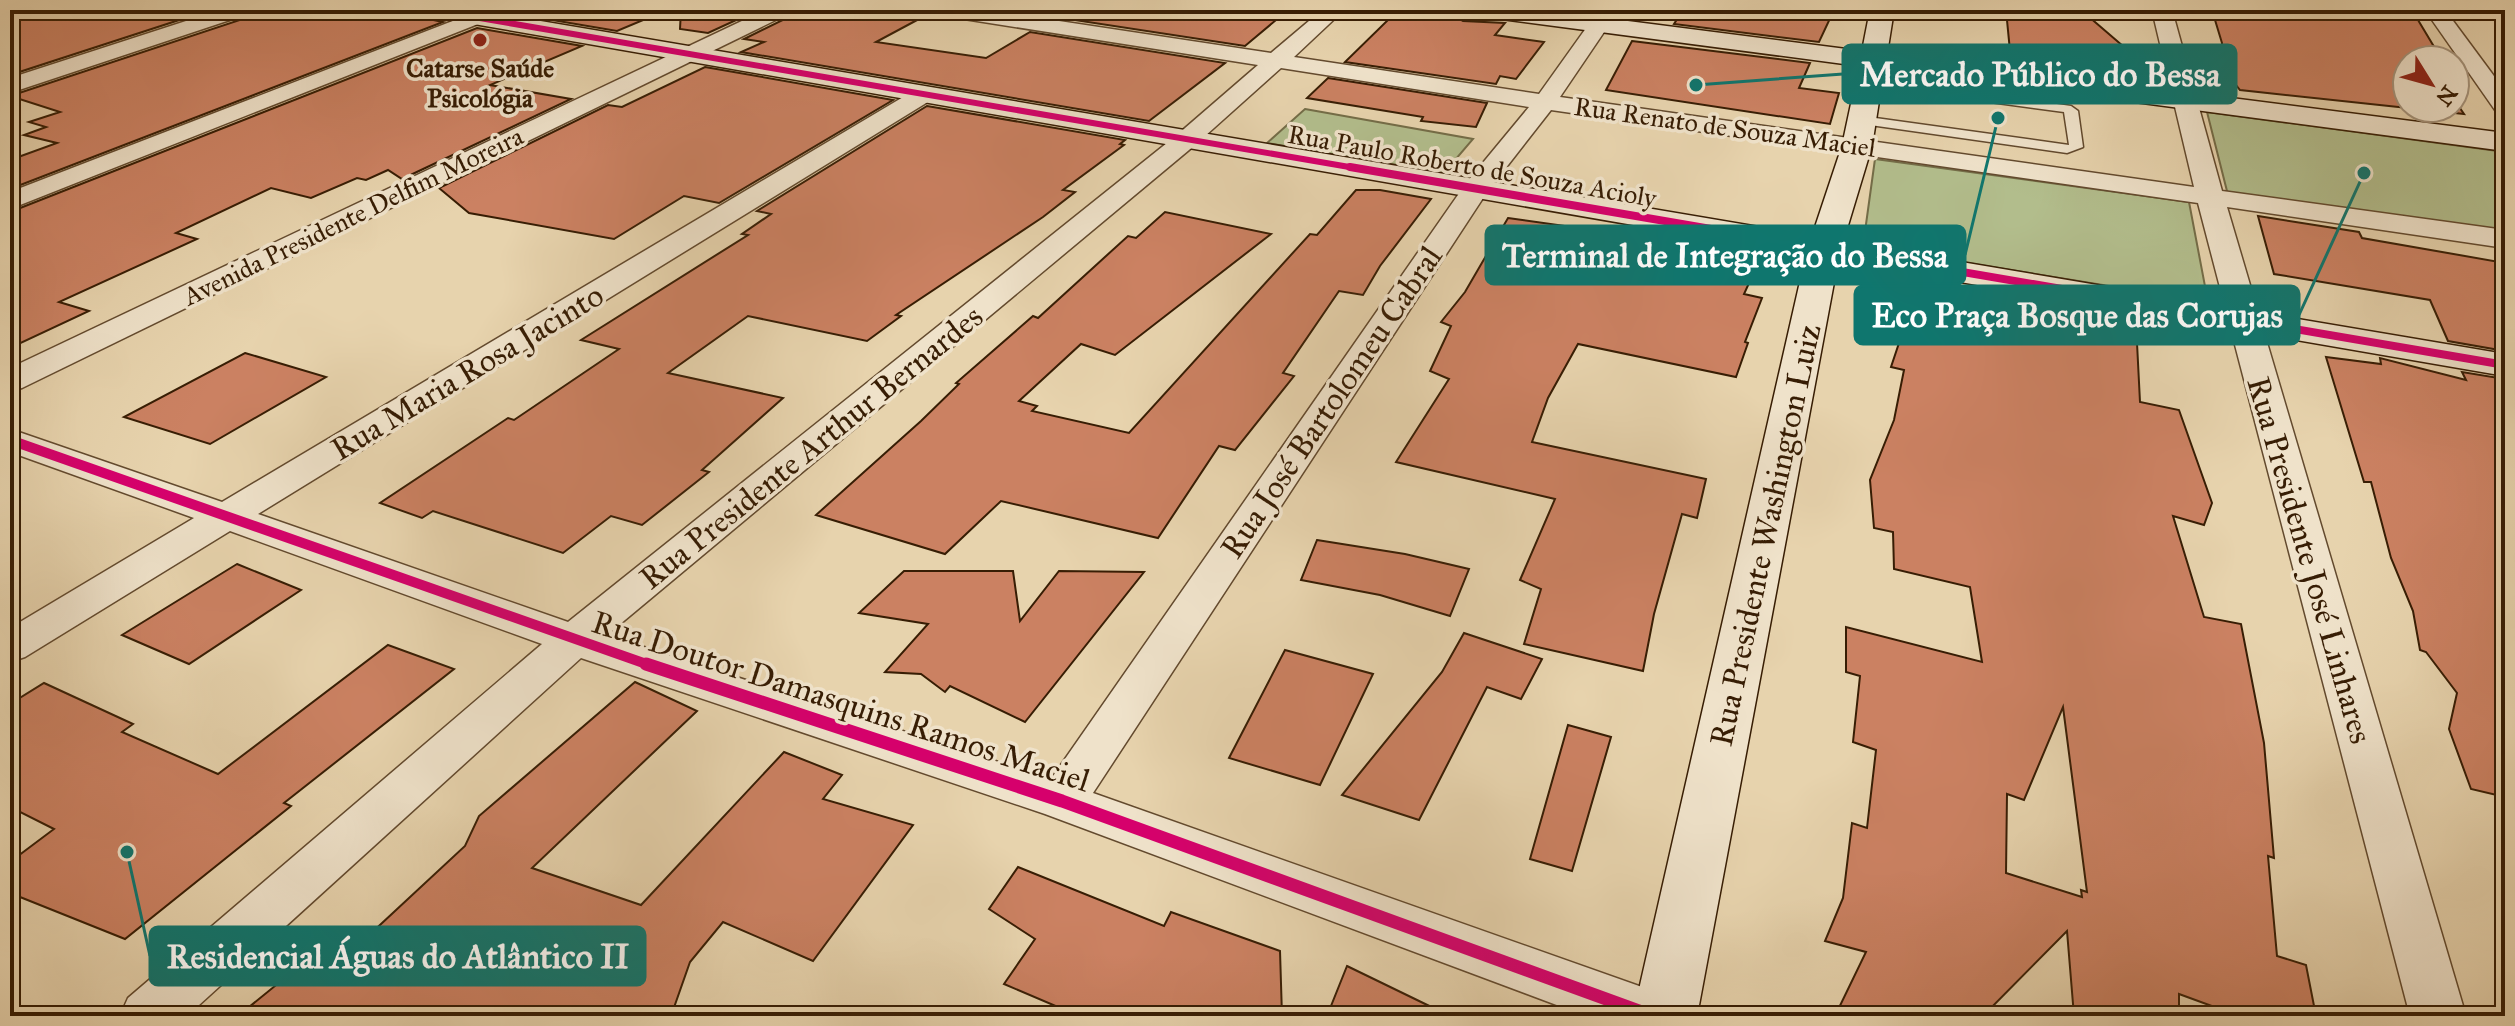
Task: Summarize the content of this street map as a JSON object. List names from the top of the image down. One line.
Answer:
{"streets":{"street":["Rua Renato de Souza Maciel","Rua Paulo Roberto de Souza Acioly","Avenida Presidente Delfim Moreira","Rua Maria Rosa Jacinto","Rua José Bartolomeu Cabral","Rua Presidente Arthur Bernardes","Rua Presidente Washington Luiz","Rua Presidente José Linhares","Rua Doutor Damasquins Ramos Maciel"]},"crossings":[["Rua Renato de Souza Maciel","Rua José Bartolomeu Cabral"],["Rua Renato de Souza Maciel","Rua Presidente Arthur Bernardes"],["Rua Renato de Souza Maciel","Rua Presidente Washington Luiz"],["Rua Renato de Souza Maciel","Rua Presidente José Linhares"],["Rua Paulo Roberto de Souza Acioly","Avenida Presidente Delfim Moreira"],["Rua Paulo Roberto de Souza Acioly","Rua Maria Rosa Jacinto"],["Rua Paulo Roberto de Souza Acioly","Rua José Bartolomeu Cabral"],["Rua Paulo Roberto de Souza Acioly","Rua Presidente Arthur Bernardes"],["Rua Paulo Roberto de Souza Acioly","Rua Presidente Washington Luiz"],["Rua Paulo Roberto de Souza Acioly","Rua Presidente José Linhares"],["Rua Maria Rosa Jacinto","Rua Doutor Damasquins Ramos Maciel"],["Rua José Bartolomeu Cabral","Rua Doutor Damasquins Ramos Maciel"],["Rua Presidente Arthur Bernardes","Rua Doutor Damasquins Ramos Maciel"]],"places":["Catarse Saúde Psicológia","Mercado Público do Bessa","Terminal de Integração do Bessa","Eco Praça Bosque das Corujas","Residencial Águas do Atlântico II"],"north":"bottom right"}
